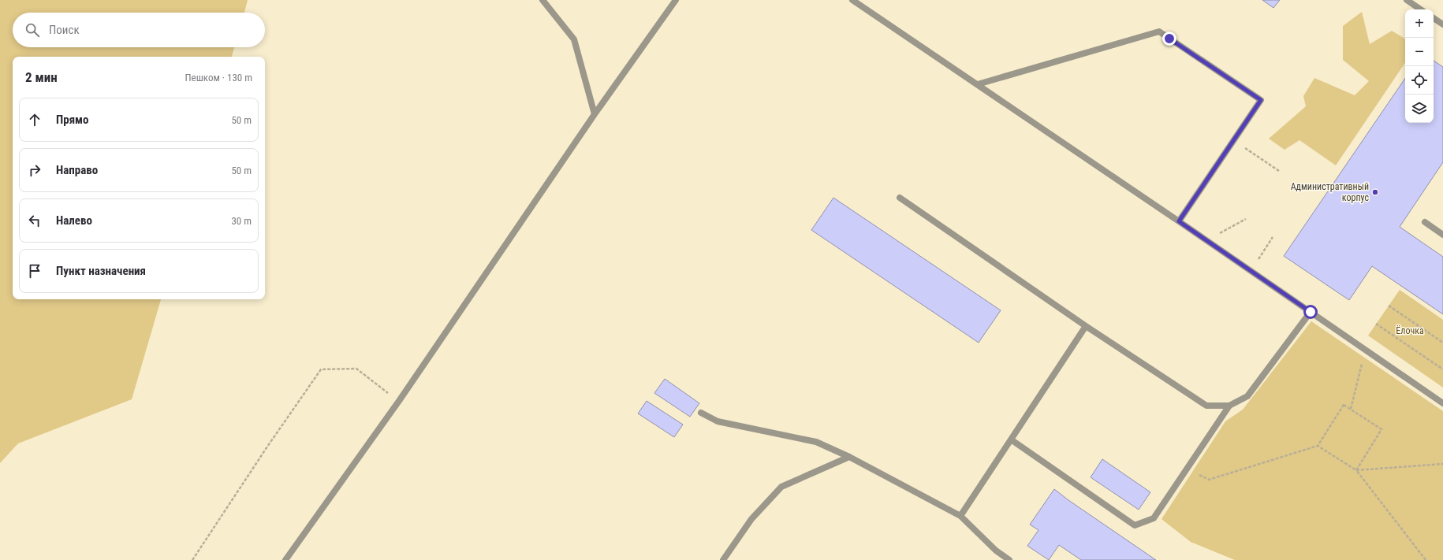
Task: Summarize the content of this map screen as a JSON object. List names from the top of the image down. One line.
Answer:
{"parks":["Ёлочка"],"places":["Административный корпус"],"page":{"map_buttons":["+","−"],"search":"Поиск","heading":["2 мин","Пешком · 130 m"],"list":[["Прямо","50 m"],["Направо","50 m"],["Налево","30 m"],"Пункт назначения"]}}
